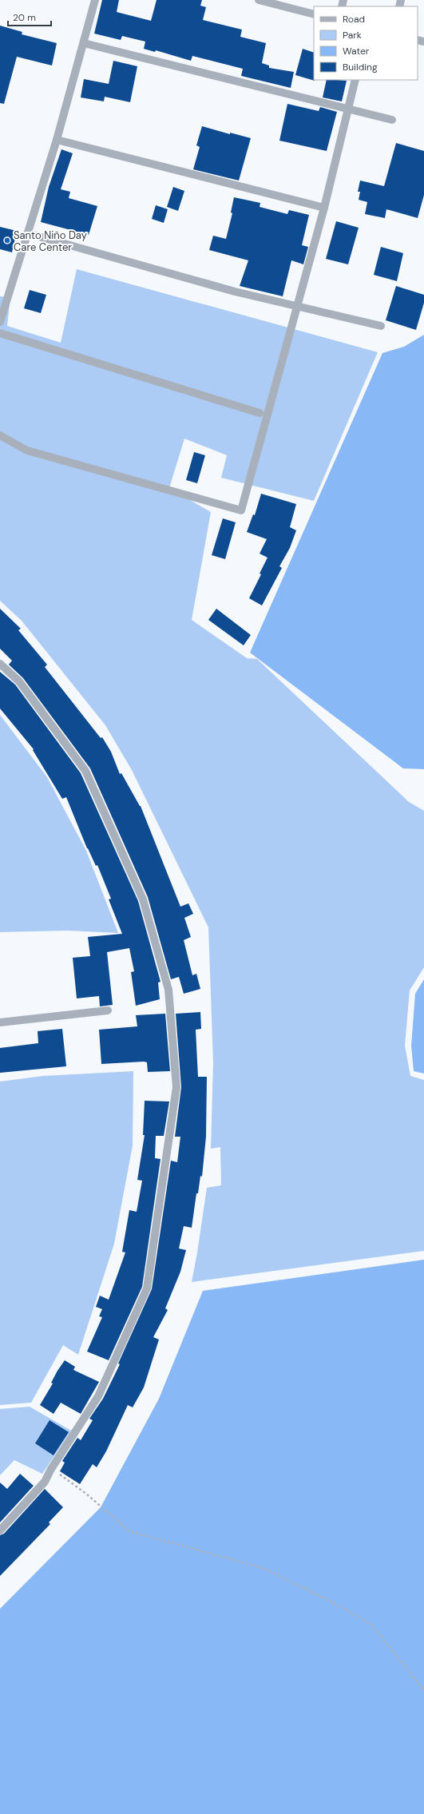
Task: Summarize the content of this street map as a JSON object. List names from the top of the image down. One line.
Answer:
{"places":["Santo Niño Day Care Center"],"legend":["Road","Park","Water","Building"],"scale_bar":"20 m"}
